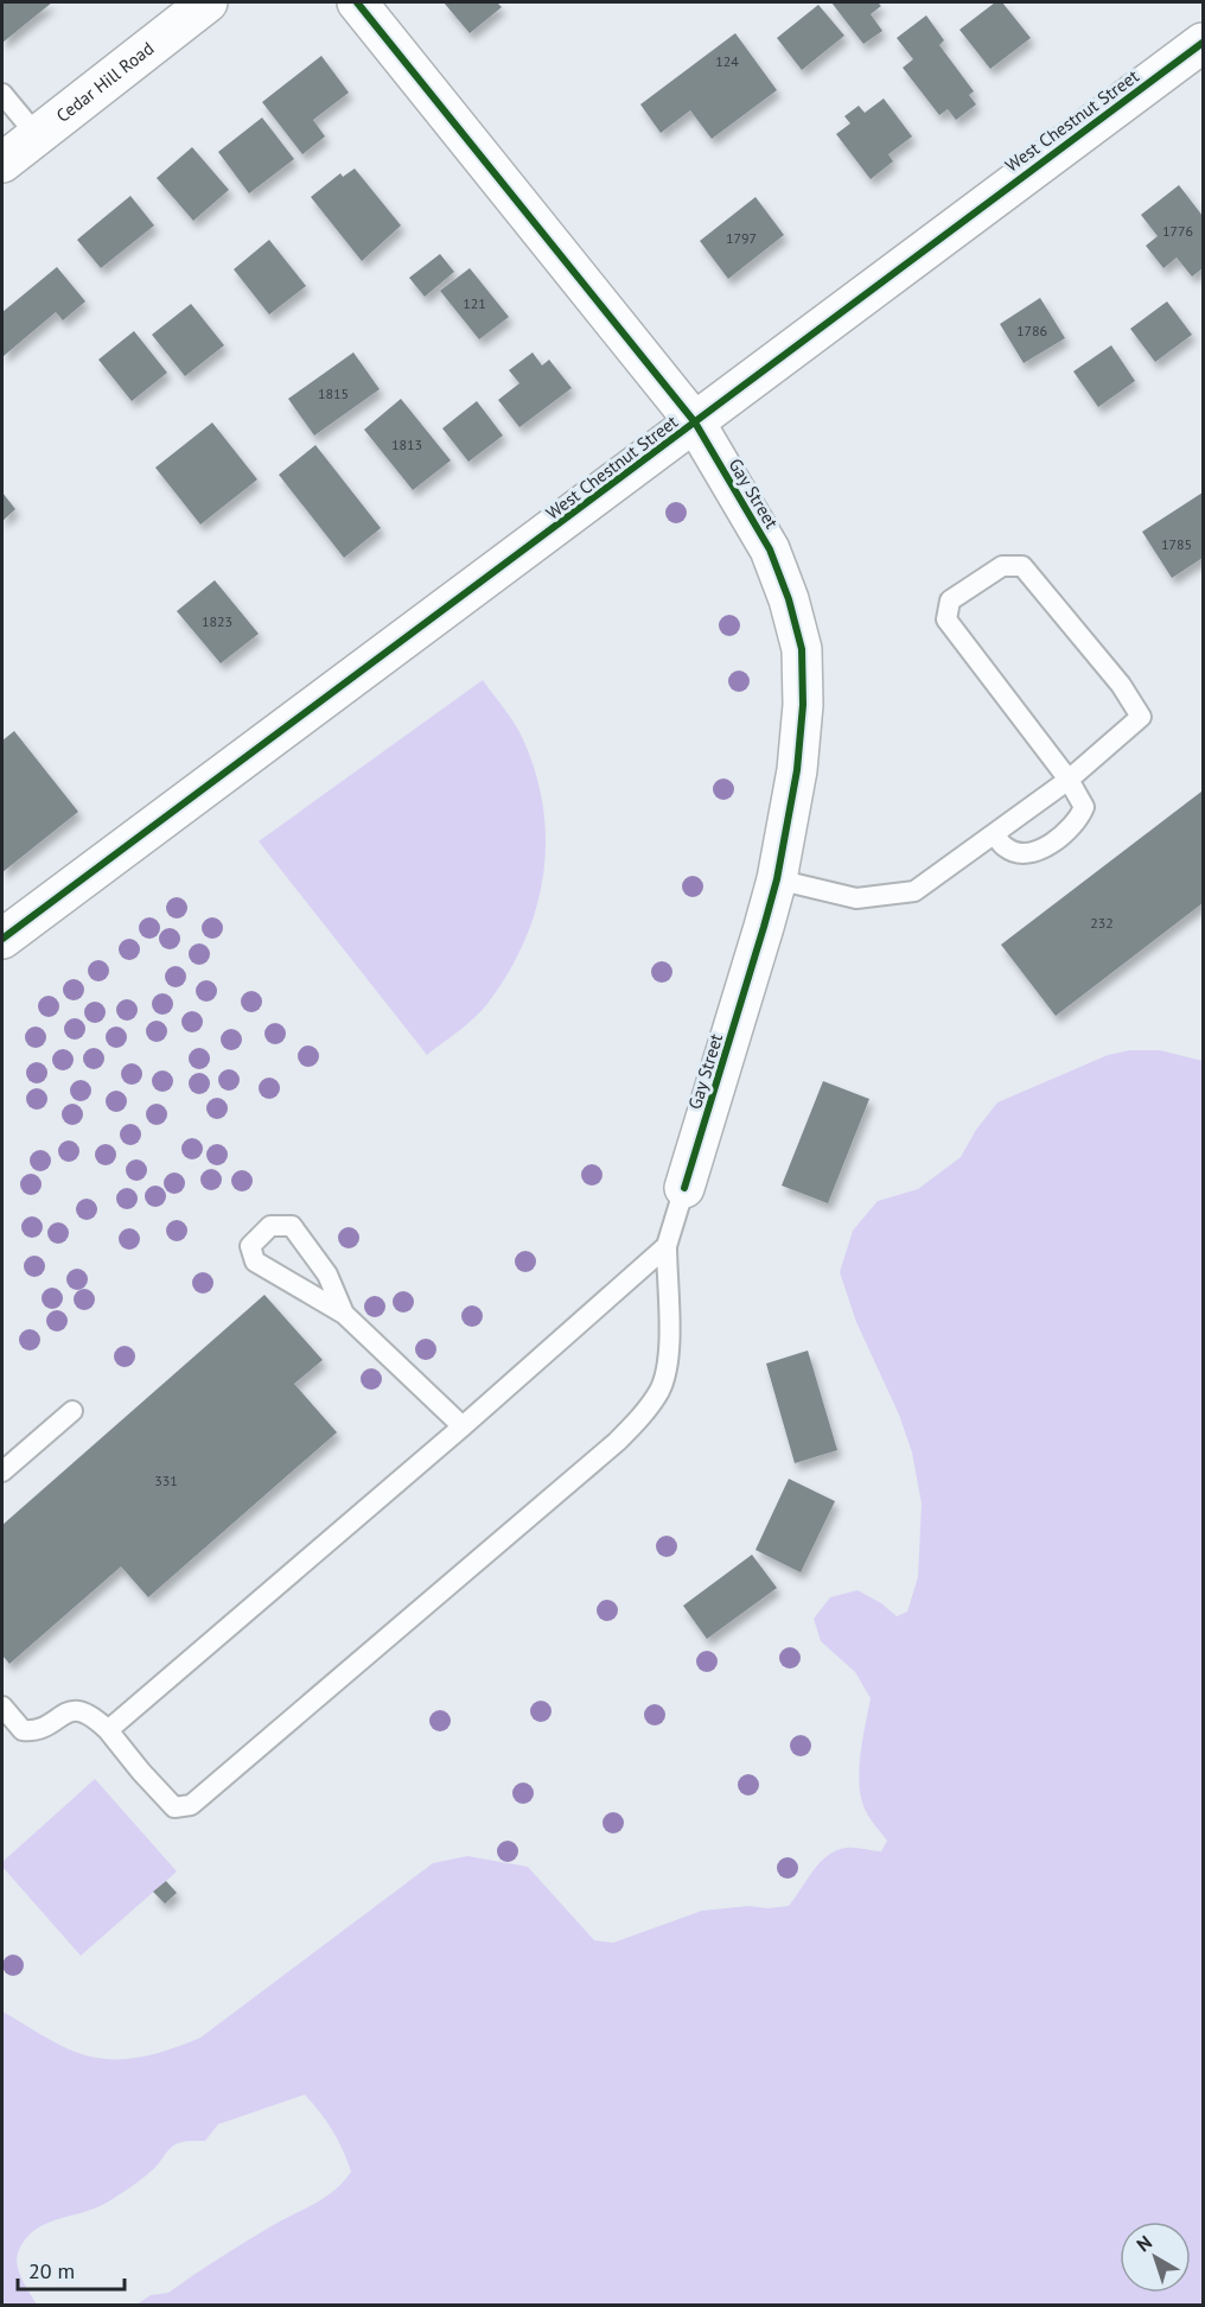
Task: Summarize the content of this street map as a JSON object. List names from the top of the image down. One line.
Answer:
{"streets":{"street":["Cedar Hill Road","West Chestnut Street","Gay Street"]},"crossings":[["West Chestnut Street","Gay Street"]],"house_numbers":["124","1776","1797","121","1786","1815","1813","1785","1823","232","331"],"scale_bar":"20 m","north":"top left"}
